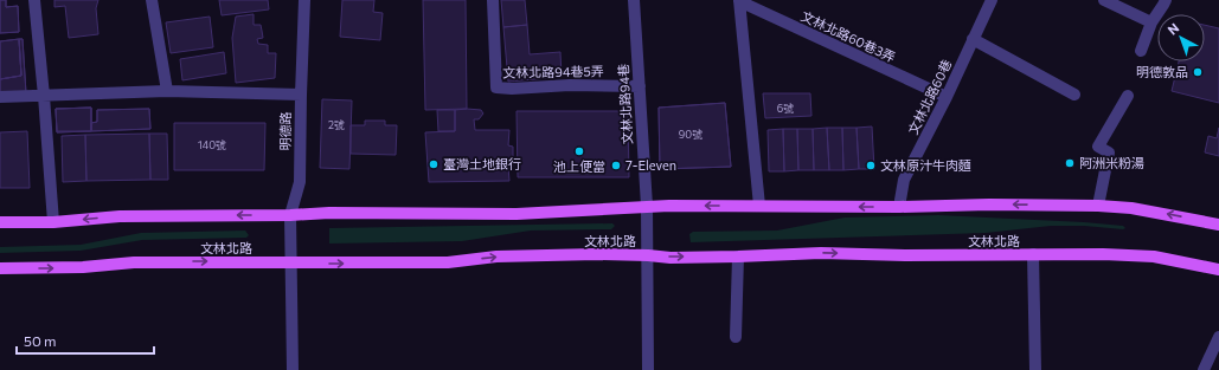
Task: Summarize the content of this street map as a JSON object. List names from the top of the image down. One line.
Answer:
{"streets":{"main road":["文林北路"],"street":["文林北路60巷3弄","文林北路94巷5弄","文林北路60巷","文林北路94巷","明德路"]},"crossings":[["文林北路60巷3弄","文林北路60巷"],["文林北路94巷5弄","文林北路94巷"],["文林北路94巷","文林北路"],["明德路","文林北路"]],"places":["明德敦品","池上便當","阿洲米粉湯","臺灣土地銀行","7-Eleven","文林原汁牛肉麵"],"house_numbers":["6號","2號","90號","140號"],"scale_bar":"50 m","north":"top left"}
